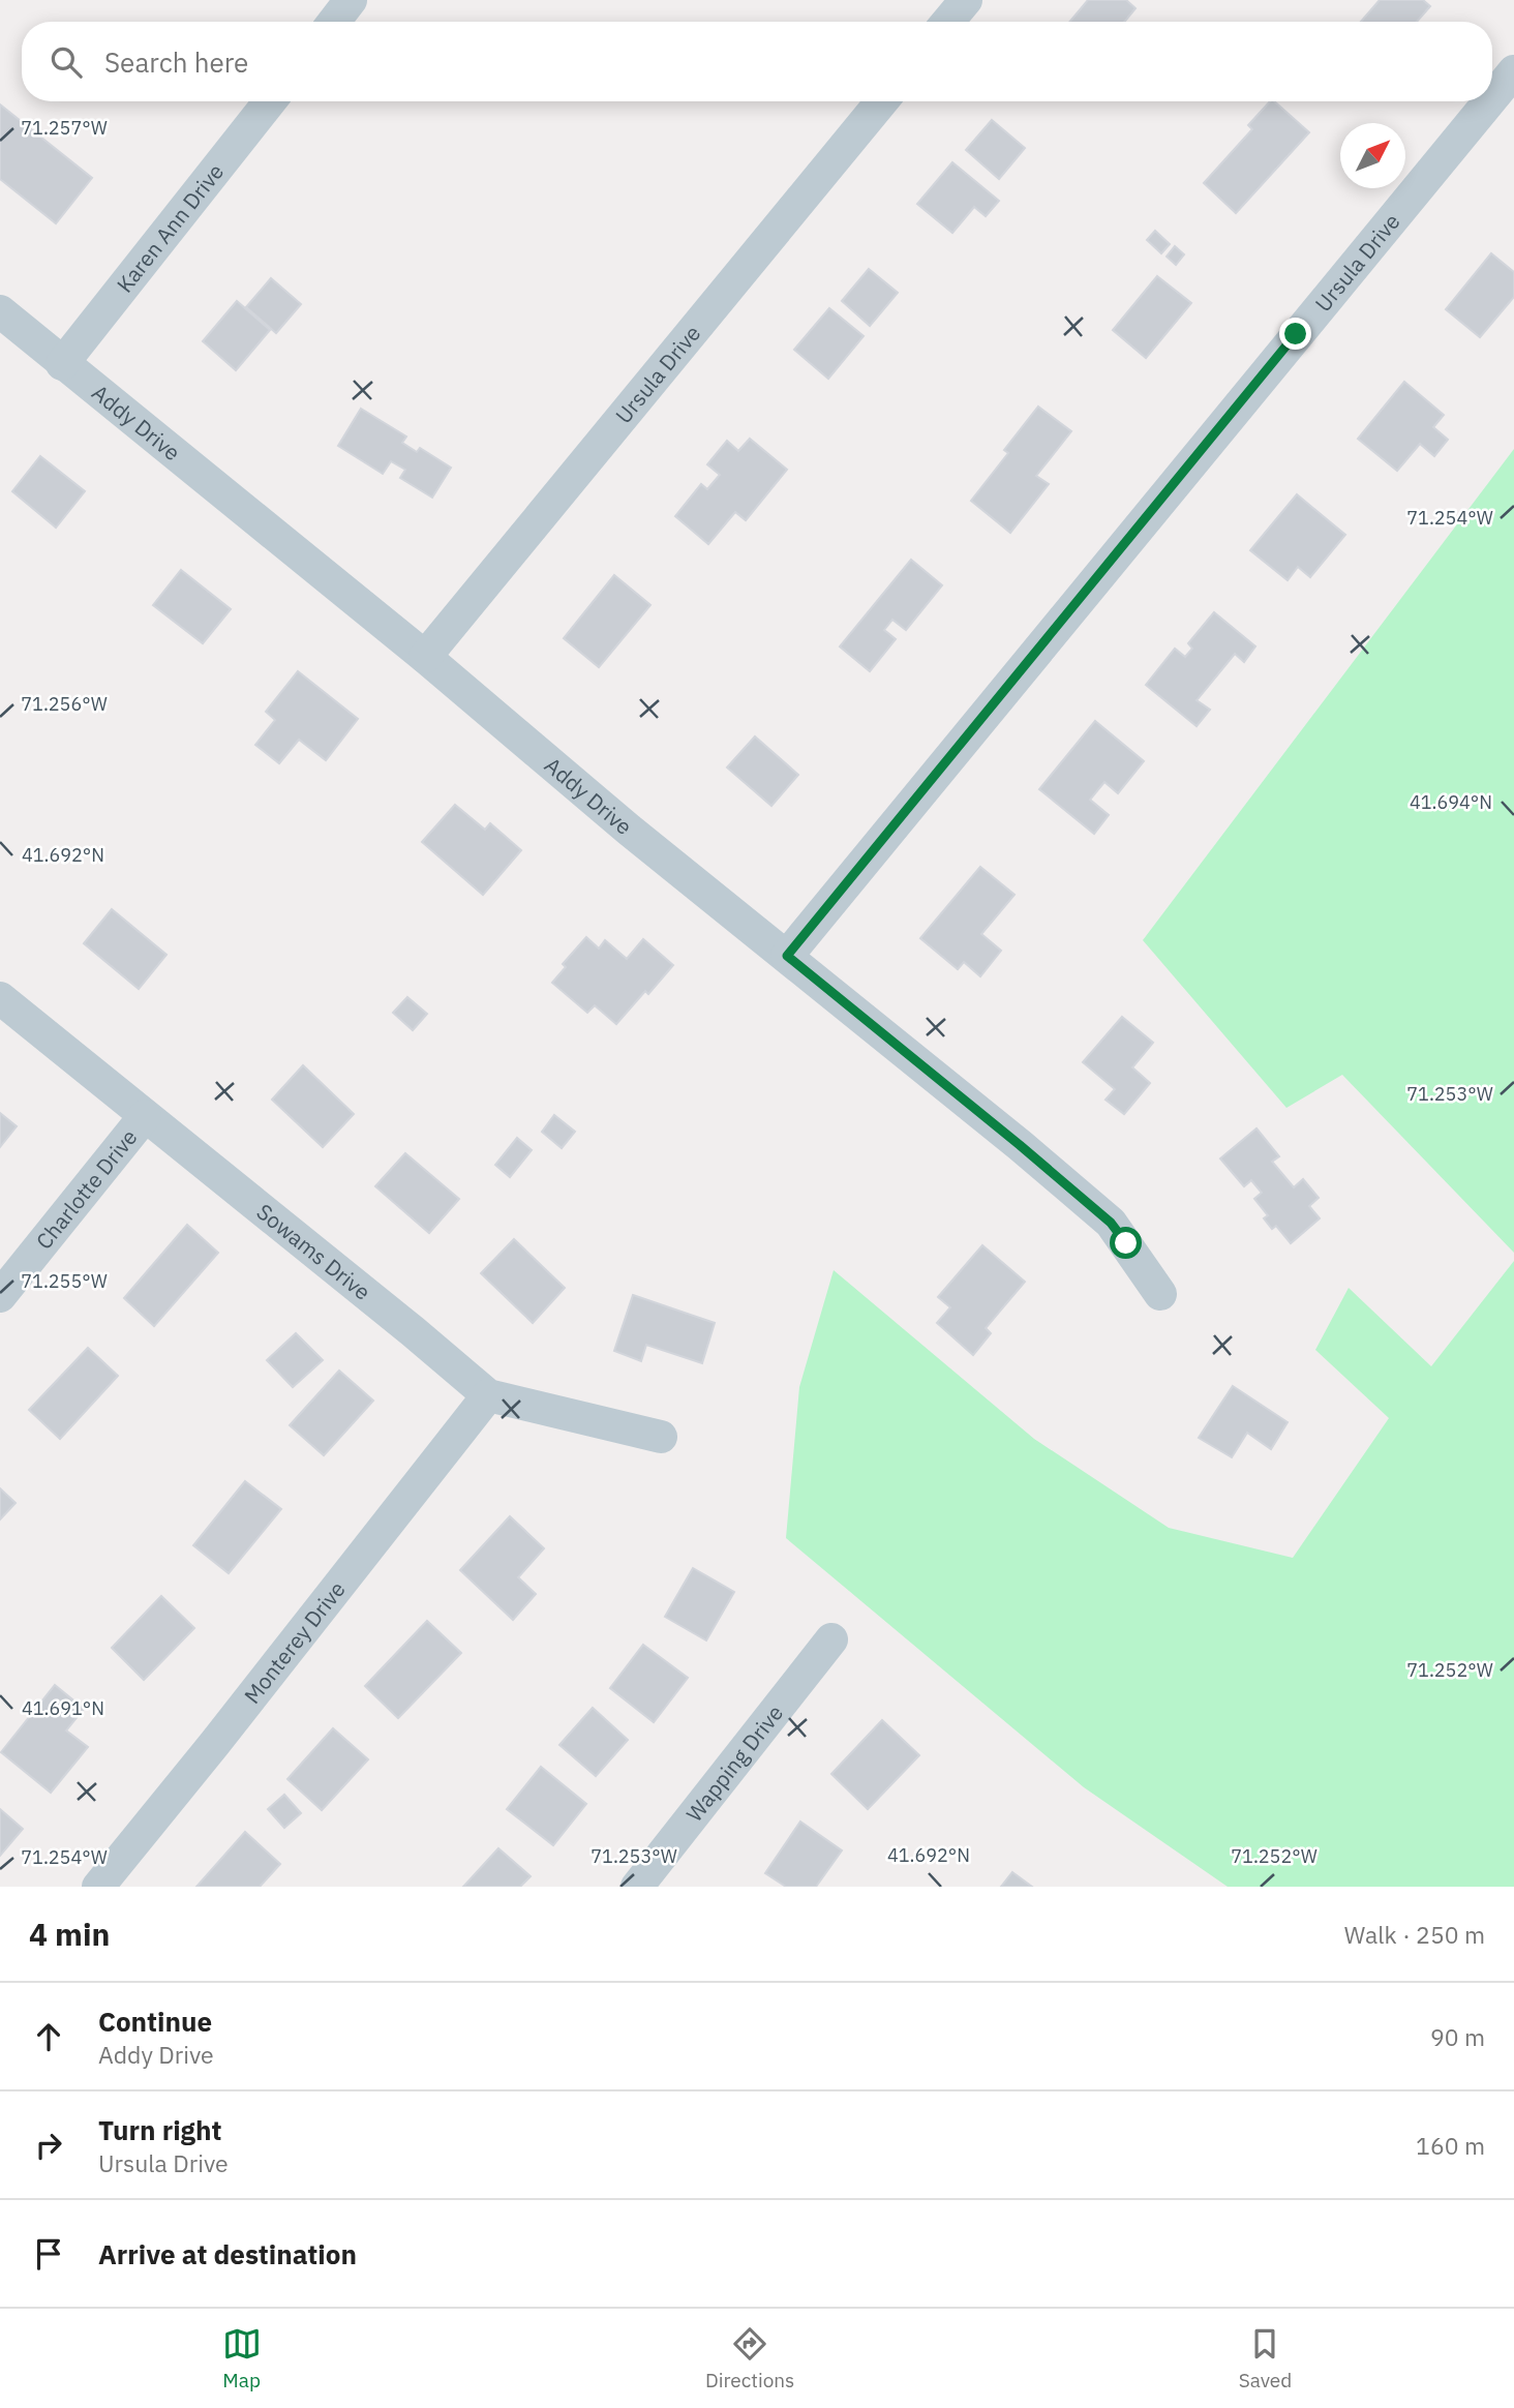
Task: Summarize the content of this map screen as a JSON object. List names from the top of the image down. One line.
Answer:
{"streets":{"street":["Karen Ann Drive","Ursula Drive","Addy Drive","Charlotte Drive","Sowams Drive","Monterey Drive","Wapping Drive"]},"crossings":[["Karen Ann Drive","Addy Drive"],["Ursula Drive","Addy Drive"],["Charlotte Drive","Sowams Drive"],["Sowams Drive","Monterey Drive"]],"north":"top right","page":{"search":"Search here","heading":["4 min","Walk · 250 m"],"list":[["Continue","Addy Drive","90 m"],["Turn right","Ursula Drive","160 m"],"Arrive at destination"],"nav":["Map","Directions","Saved"]},"coordinates":["71.257°W","71.254°W","71.256°W","41.694°N","41.692°N","71.253°W","71.255°W","71.252°W","41.691°N"]}
